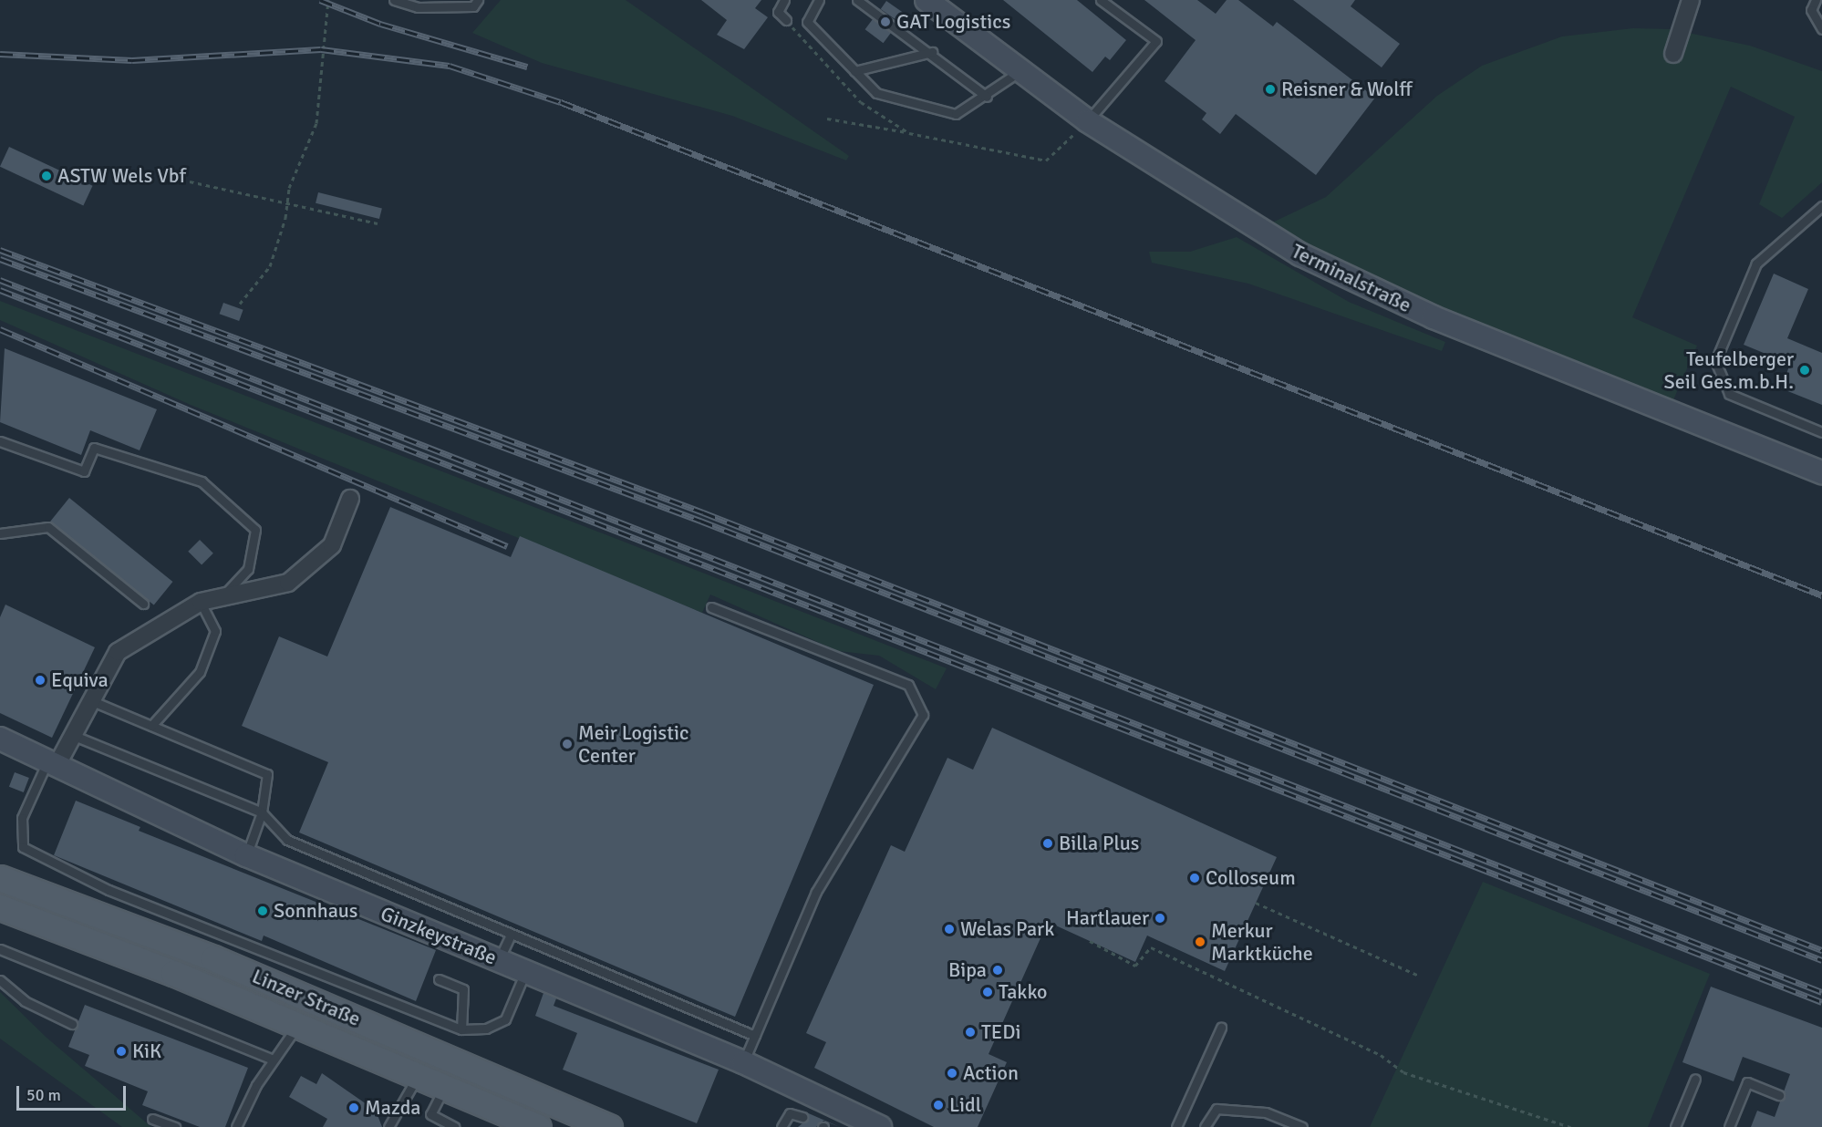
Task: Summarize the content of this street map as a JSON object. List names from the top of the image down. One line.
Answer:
{"streets":{"main road":["Linzer Straße"],"street":["Terminalstraße","Ginzkeystraße"]},"places":["GAT Logistics","Reisner & Wolff","ASTW Wels Vbf","Teufelberger Seil Ges.m.b.H.","Equiva","Meir Logistic Center","Billa Plus","Colloseum","Sonnhaus","Hartlauer","Welas Park","Merkur Marktküche","Bipa","Takko","TEDi","KiK","Action","Lidl","Mazda"],"scale_bar":"50 m"}
